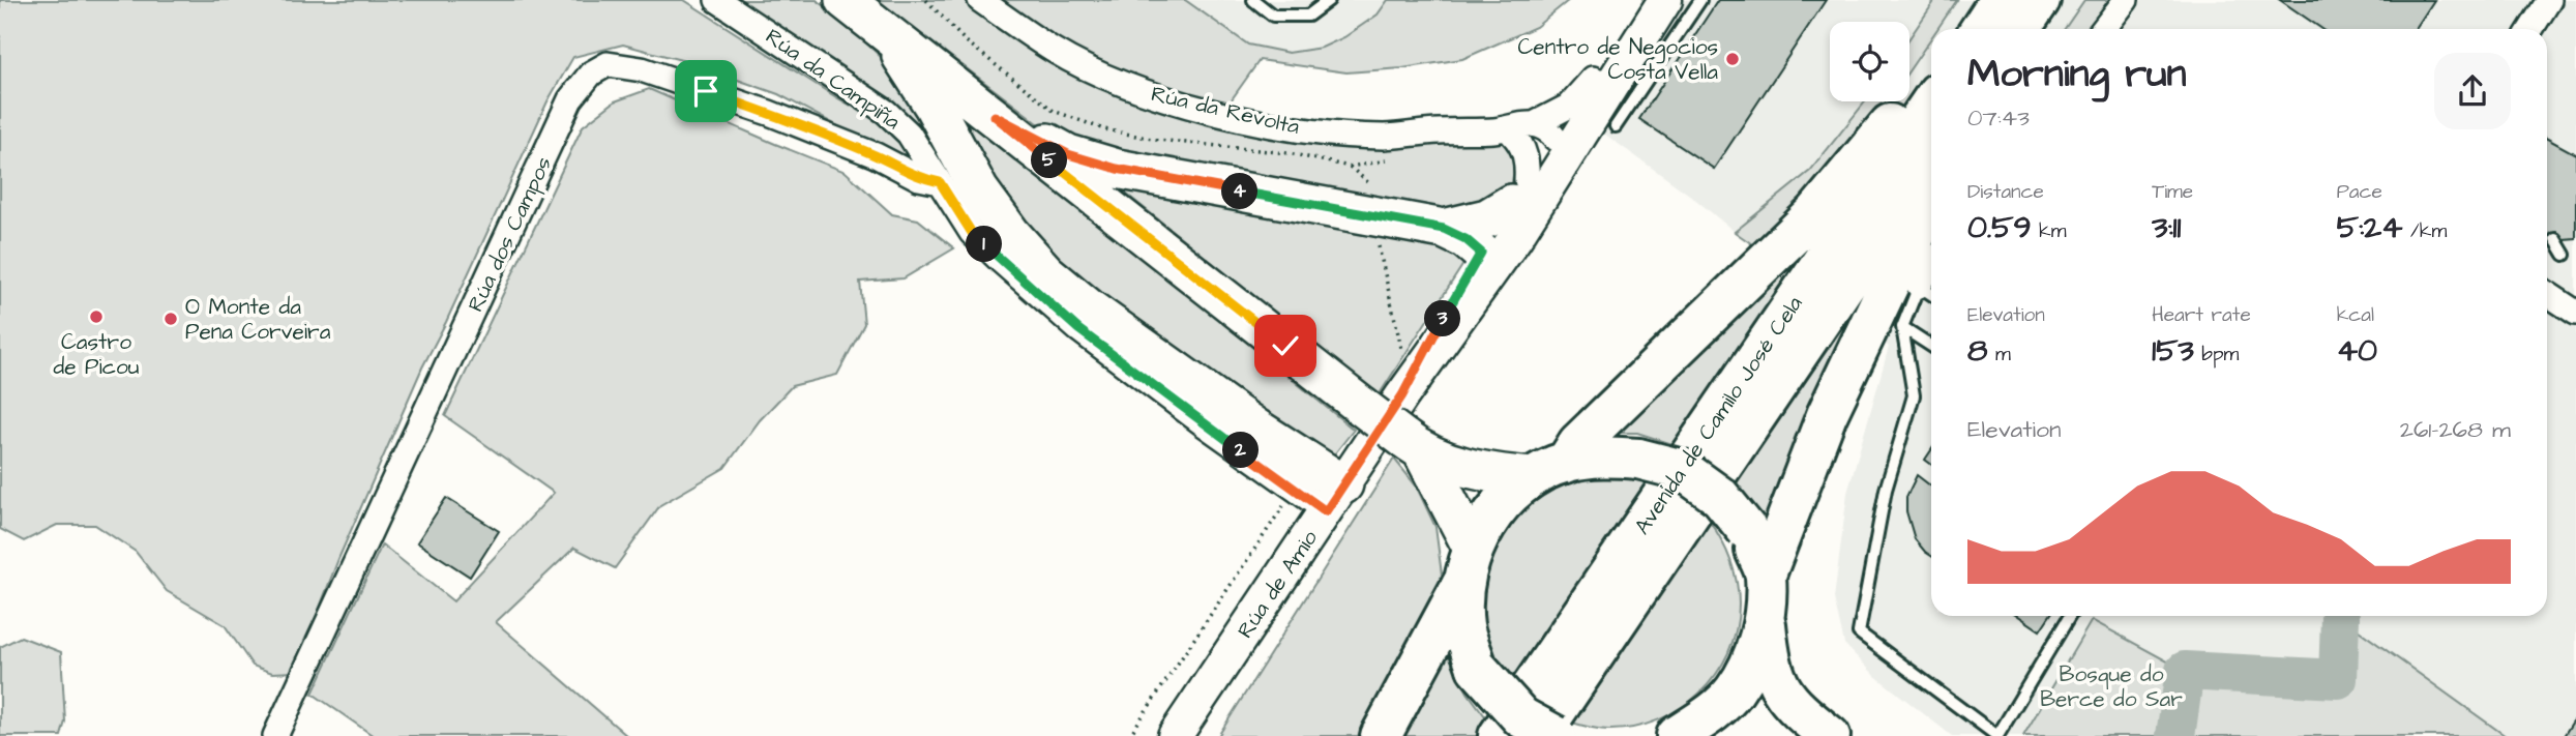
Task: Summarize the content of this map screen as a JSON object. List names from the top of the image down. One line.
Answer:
{"streets":{"highway":["Avenida de Camilo José Cela"],"street":["Rúa da Campiña","Rúa da Revolta","Rúa dos Campos","Rúa de Amio"]},"crossings":[["Rúa da Campiña","Rúa dos Campos"],["Rúa da Campiña","Rúa de Amio"],["Rúa da Revolta","Rúa de Amio"]],"parks":["Bosque do Berce do Sar"],"places":["Centro de Negocios Costa Vella","Castro de Picou","O Monte da Pena Corveira"],"page":{"heading":["Morning run","07:43"],"pins":["5","4","1","3","2"],"stats":[["Distance","0.59 km"],["Time","3:11"],["Pace","5:24 /km"],["Elevation","8 m"],["Heart rate","153 bpm"],["kcal","40"]],"chart":["Elevation","261–268 m"]}}
